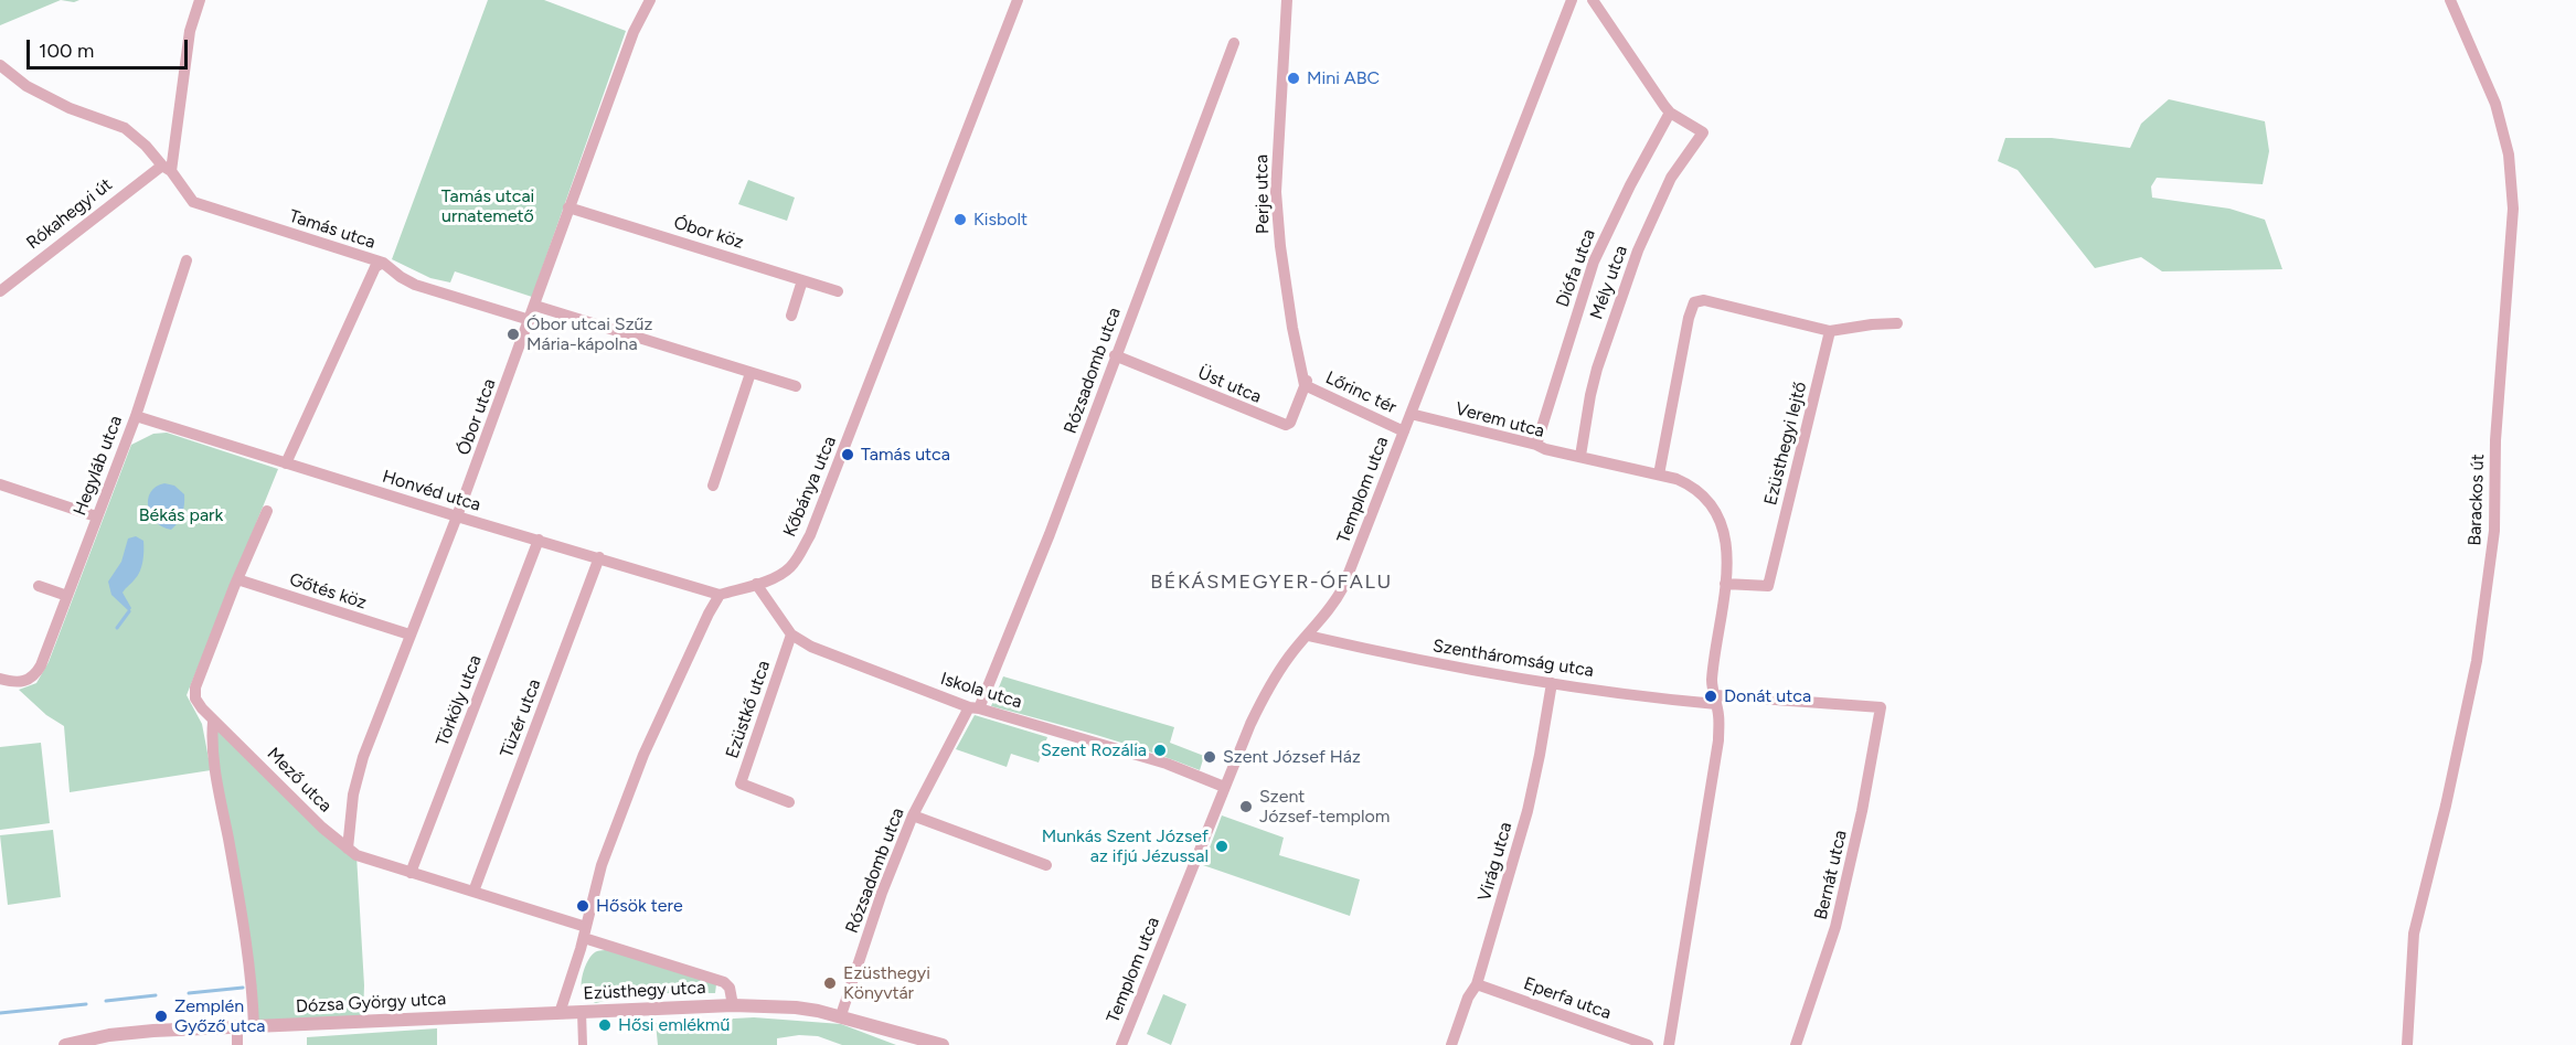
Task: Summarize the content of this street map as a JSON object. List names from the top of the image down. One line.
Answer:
{"streets":{"street":["Perje utca","Rókahegyi út","Tamás utca","Óbor köz","Diófa utca","Mély utca","Rózsadomb utca","Üst utca","Lőrinc tér","Óbor utca","Verem utca","Ezüsthegyi lejtő","Hegyláb utca","Kőbánya utca","Templom utca","Honvéd utca","Barackos út","Gőtés köz","Szentháromság utca","Iskola utca","Törköly utca","Ezüstkő utca","Tüzér utca","Mező utca","Virág utca","Bernát utca","Ezüsthegy utca","Eperfa utca","Dózsa György utca"]},"crossings":[["Perje utca","Üst utca"],["Perje utca","Lőrinc tér"],["Rókahegyi út","Tamás utca"],["Tamás utca","Óbor utca"],["Óbor köz","Óbor utca"],["Diófa utca","Mély utca"],["Diófa utca","Verem utca"],["Mély utca","Verem utca"],["Rózsadomb utca","Üst utca"],["Rózsadomb utca","Iskola utca"],["Rózsadomb utca","Ezüsthegy utca"],["Üst utca","Lőrinc tér"],["Lőrinc tér","Templom utca"],["Óbor utca","Honvéd utca"],["Óbor utca","Gőtés köz"],["Óbor utca","Mező utca"],["Verem utca","Templom utca"],["Hegyláb utca","Honvéd utca"],["Kőbánya utca","Honvéd utca"],["Kőbánya utca","Iskola utca"],["Templom utca","Szentháromság utca"],["Templom utca","Iskola utca"],["Honvéd utca","Törköly utca"],["Honvéd utca","Tüzér utca"],["Gőtés köz","Mező utca"],["Szentháromság utca","Virág utca"],["Szentháromság utca","Bernát utca"],["Iskola utca","Ezüstkő utca"],["Törköly utca","Mező utca"],["Tüzér utca","Mező utca"],["Mező utca","Ezüsthegy utca"],["Virág utca","Eperfa utca"],["Ezüsthegy utca","Dózsa György utca"]],"districts":["BÉKÁSMEGYER-ÓFALU"],"parks":["Tamás utcai urnatemető","Békás park"],"places":["Mini ABC","Kisbolt","Óbor utcai Szűz Mária-kápolna","Tamás utca","Donát utca","Szent Rozália","Szent József Ház","Szent József-templom","Munkás Szent József az ifjú Jézussal","Hősök tere","Ezüsthegyi Könyvtár","Zemplén Győző utca","Hősi emlékmű"],"scale_bar":"100 m"}
